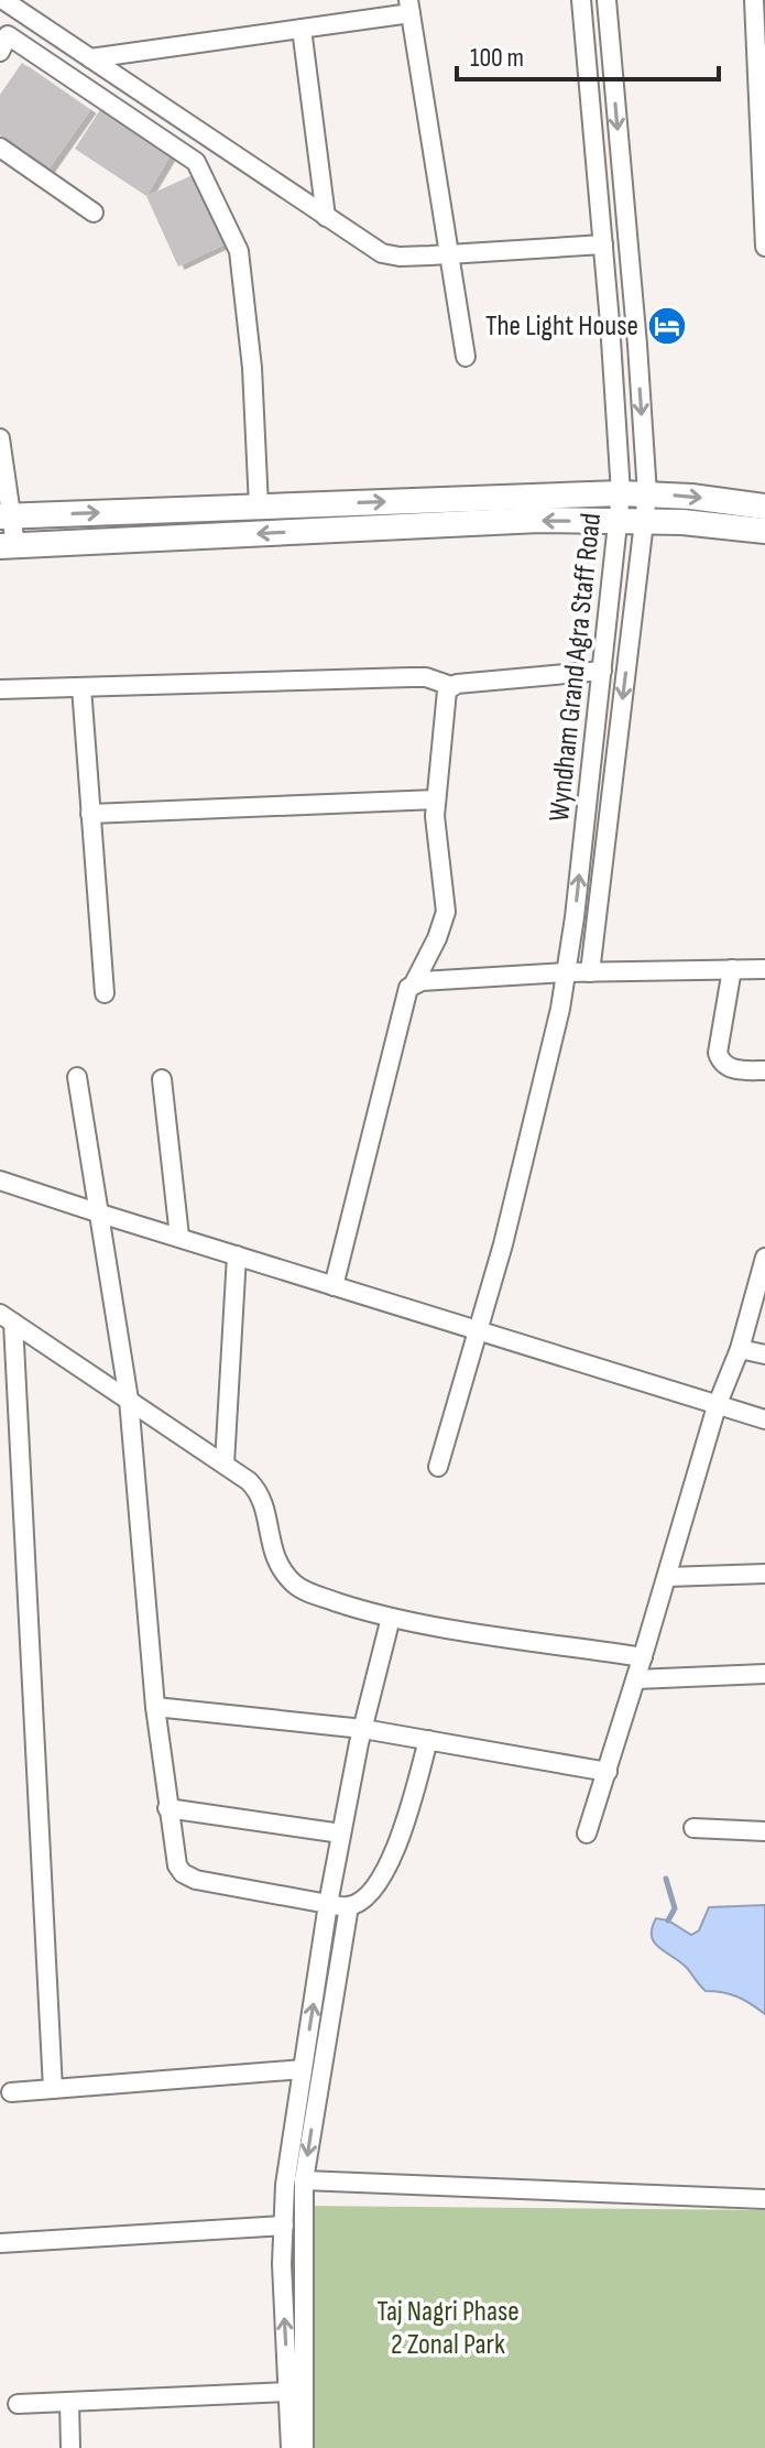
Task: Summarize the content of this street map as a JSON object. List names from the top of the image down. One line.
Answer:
{"streets":{"street":["Wyndham Grand Agra Staff Road"]},"parks":["Taj Nagri Phase 2 Zonal Park"],"places":{"hotel":["The Light House"]},"scale_bar":"100 m"}
